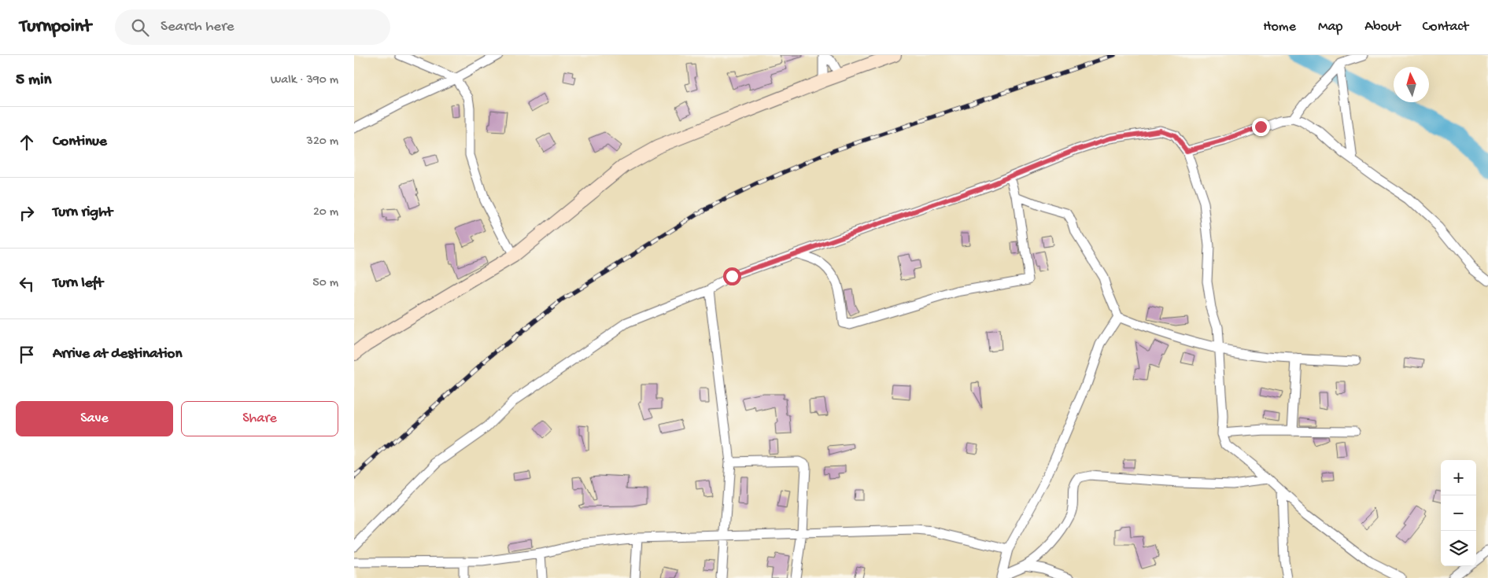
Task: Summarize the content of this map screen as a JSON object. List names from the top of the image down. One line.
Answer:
{"north":"top","page":{"header":"Turnpoint","search":"Search here","nav":["Home","Map","About","Contact"],"heading":["5 min","Walk · 390 m"],"list":[["Continue","320 m"],["Turn right","20 m"],["Turn left","50 m"],"Arrive at destination"],"buttons":["Save","Share"],"map_buttons":["+","−"]}}
